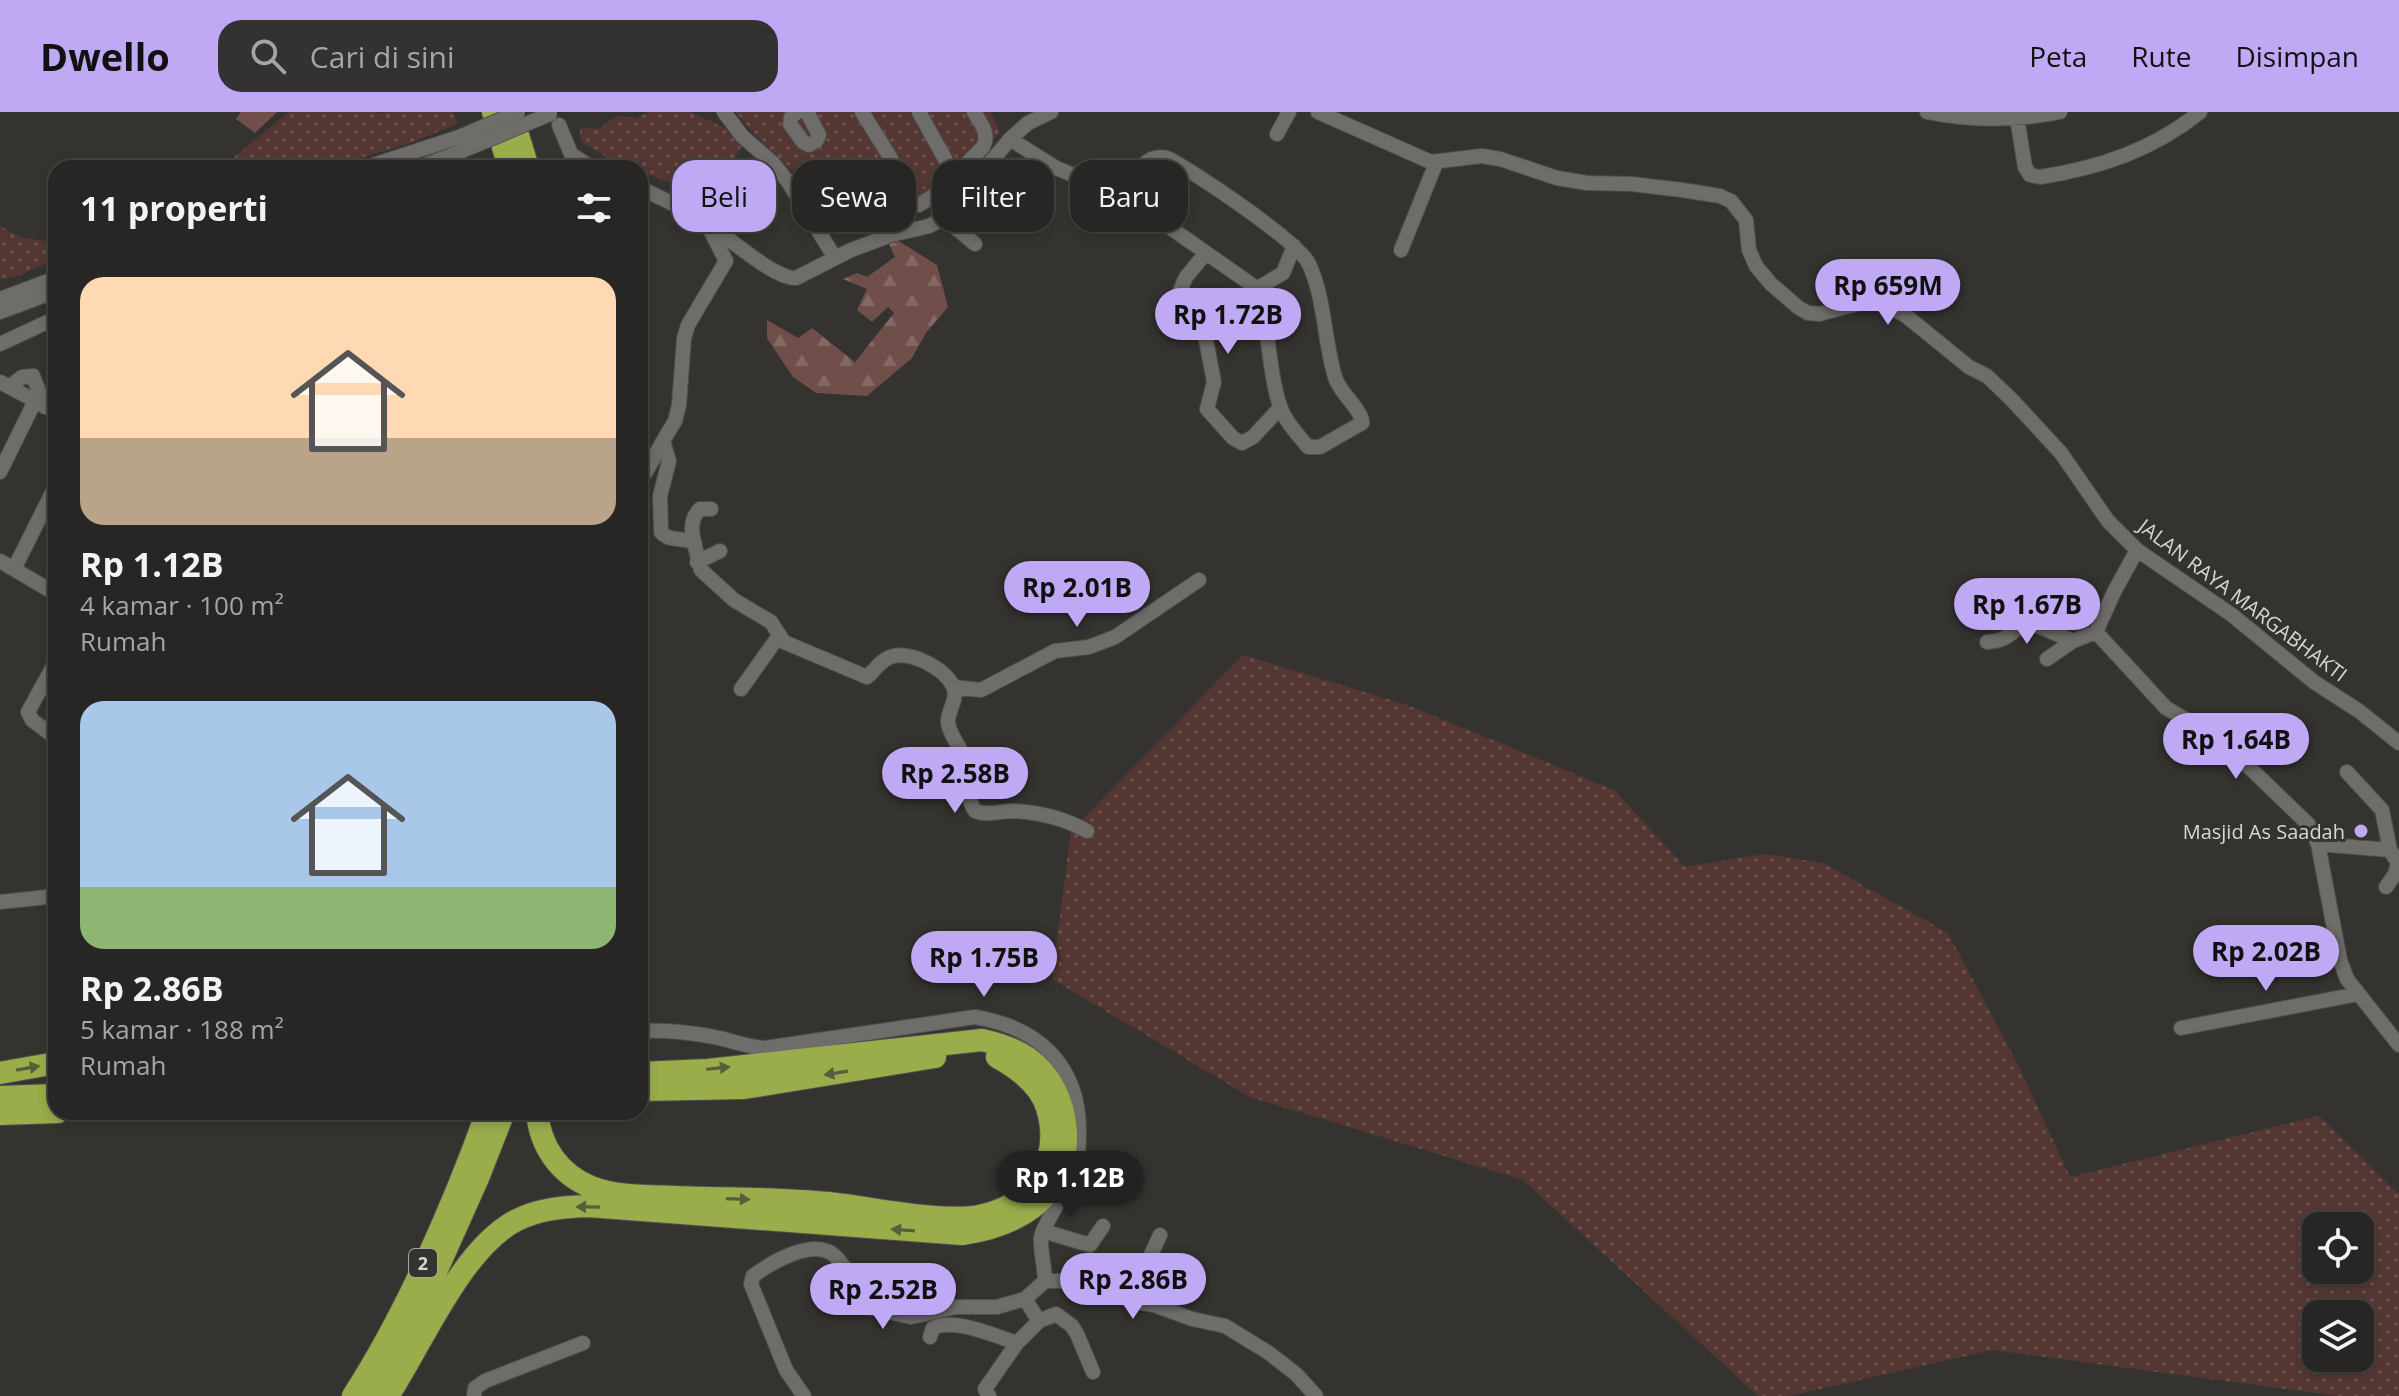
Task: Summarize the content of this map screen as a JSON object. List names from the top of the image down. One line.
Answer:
{"streets":{"highway":["2"],"street":["JALAN RAYA MARGABHAKTI"]},"places":["Masjid As Saadah"],"page":{"header":"Dwello","search":"Cari di sini","nav":["Peta","Rute","Disimpan"],"chip":["Beli","Sewa","Filter","Baru"],"heading":"11 properti","list":[{"name":"Rp 1.12B","note":"4 kamar · 100 m² · Rumah"},{"name":"Rp 2.86B","note":"5 kamar · 188 m² · Rumah"}],"price":["Rp 659M","Rp 1.72B","Rp 2.01B","Rp 1.67B","Rp 1.64B","Rp 2.58B","Rp 2.02B","Rp 1.75B","Rp 1.12B","Rp 2.86B","Rp 2.52B"]}}
